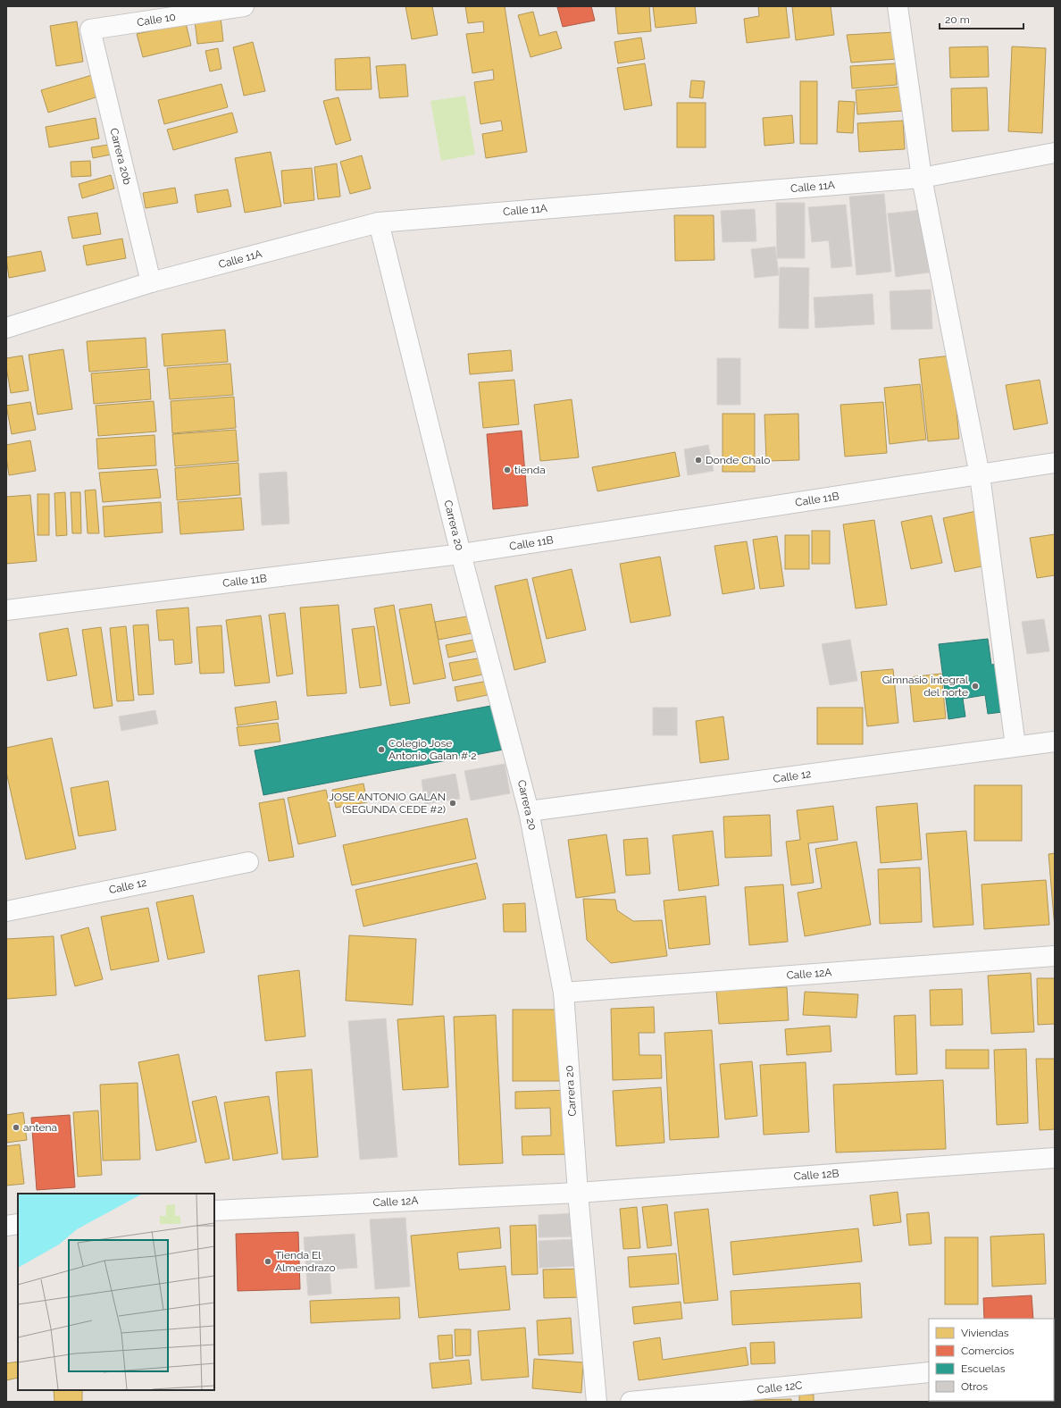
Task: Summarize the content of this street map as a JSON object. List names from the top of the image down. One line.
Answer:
{"streets":{"street":["Calle 10","Carrera 20b","Calle 11A","Calle 11B","Carrera 20","Calle 12","Calle 12A","Calle 12B","Calle 12C"]},"crossings":[["Calle 10","Carrera 20b"],["Carrera 20b","Calle 11A"],["Calle 11A","Carrera 20"],["Calle 11B","Carrera 20"],["Carrera 20","Calle 12"],["Carrera 20","Calle 12A"],["Carrera 20","Calle 12B"],["Calle 12A","Calle 12B"]],"places":["Donde Chalo","tienda","Gimnasio integral del norte","Colegio Jose Antonio Galan # 2","JOSE ANTONIO GALAN (SEGUNDA CEDE #2)","antena","Tienda El Almendrazo"],"legend":["Viviendas","Comercios","Escuelas","Otros"],"scale_bar":"20 m"}
